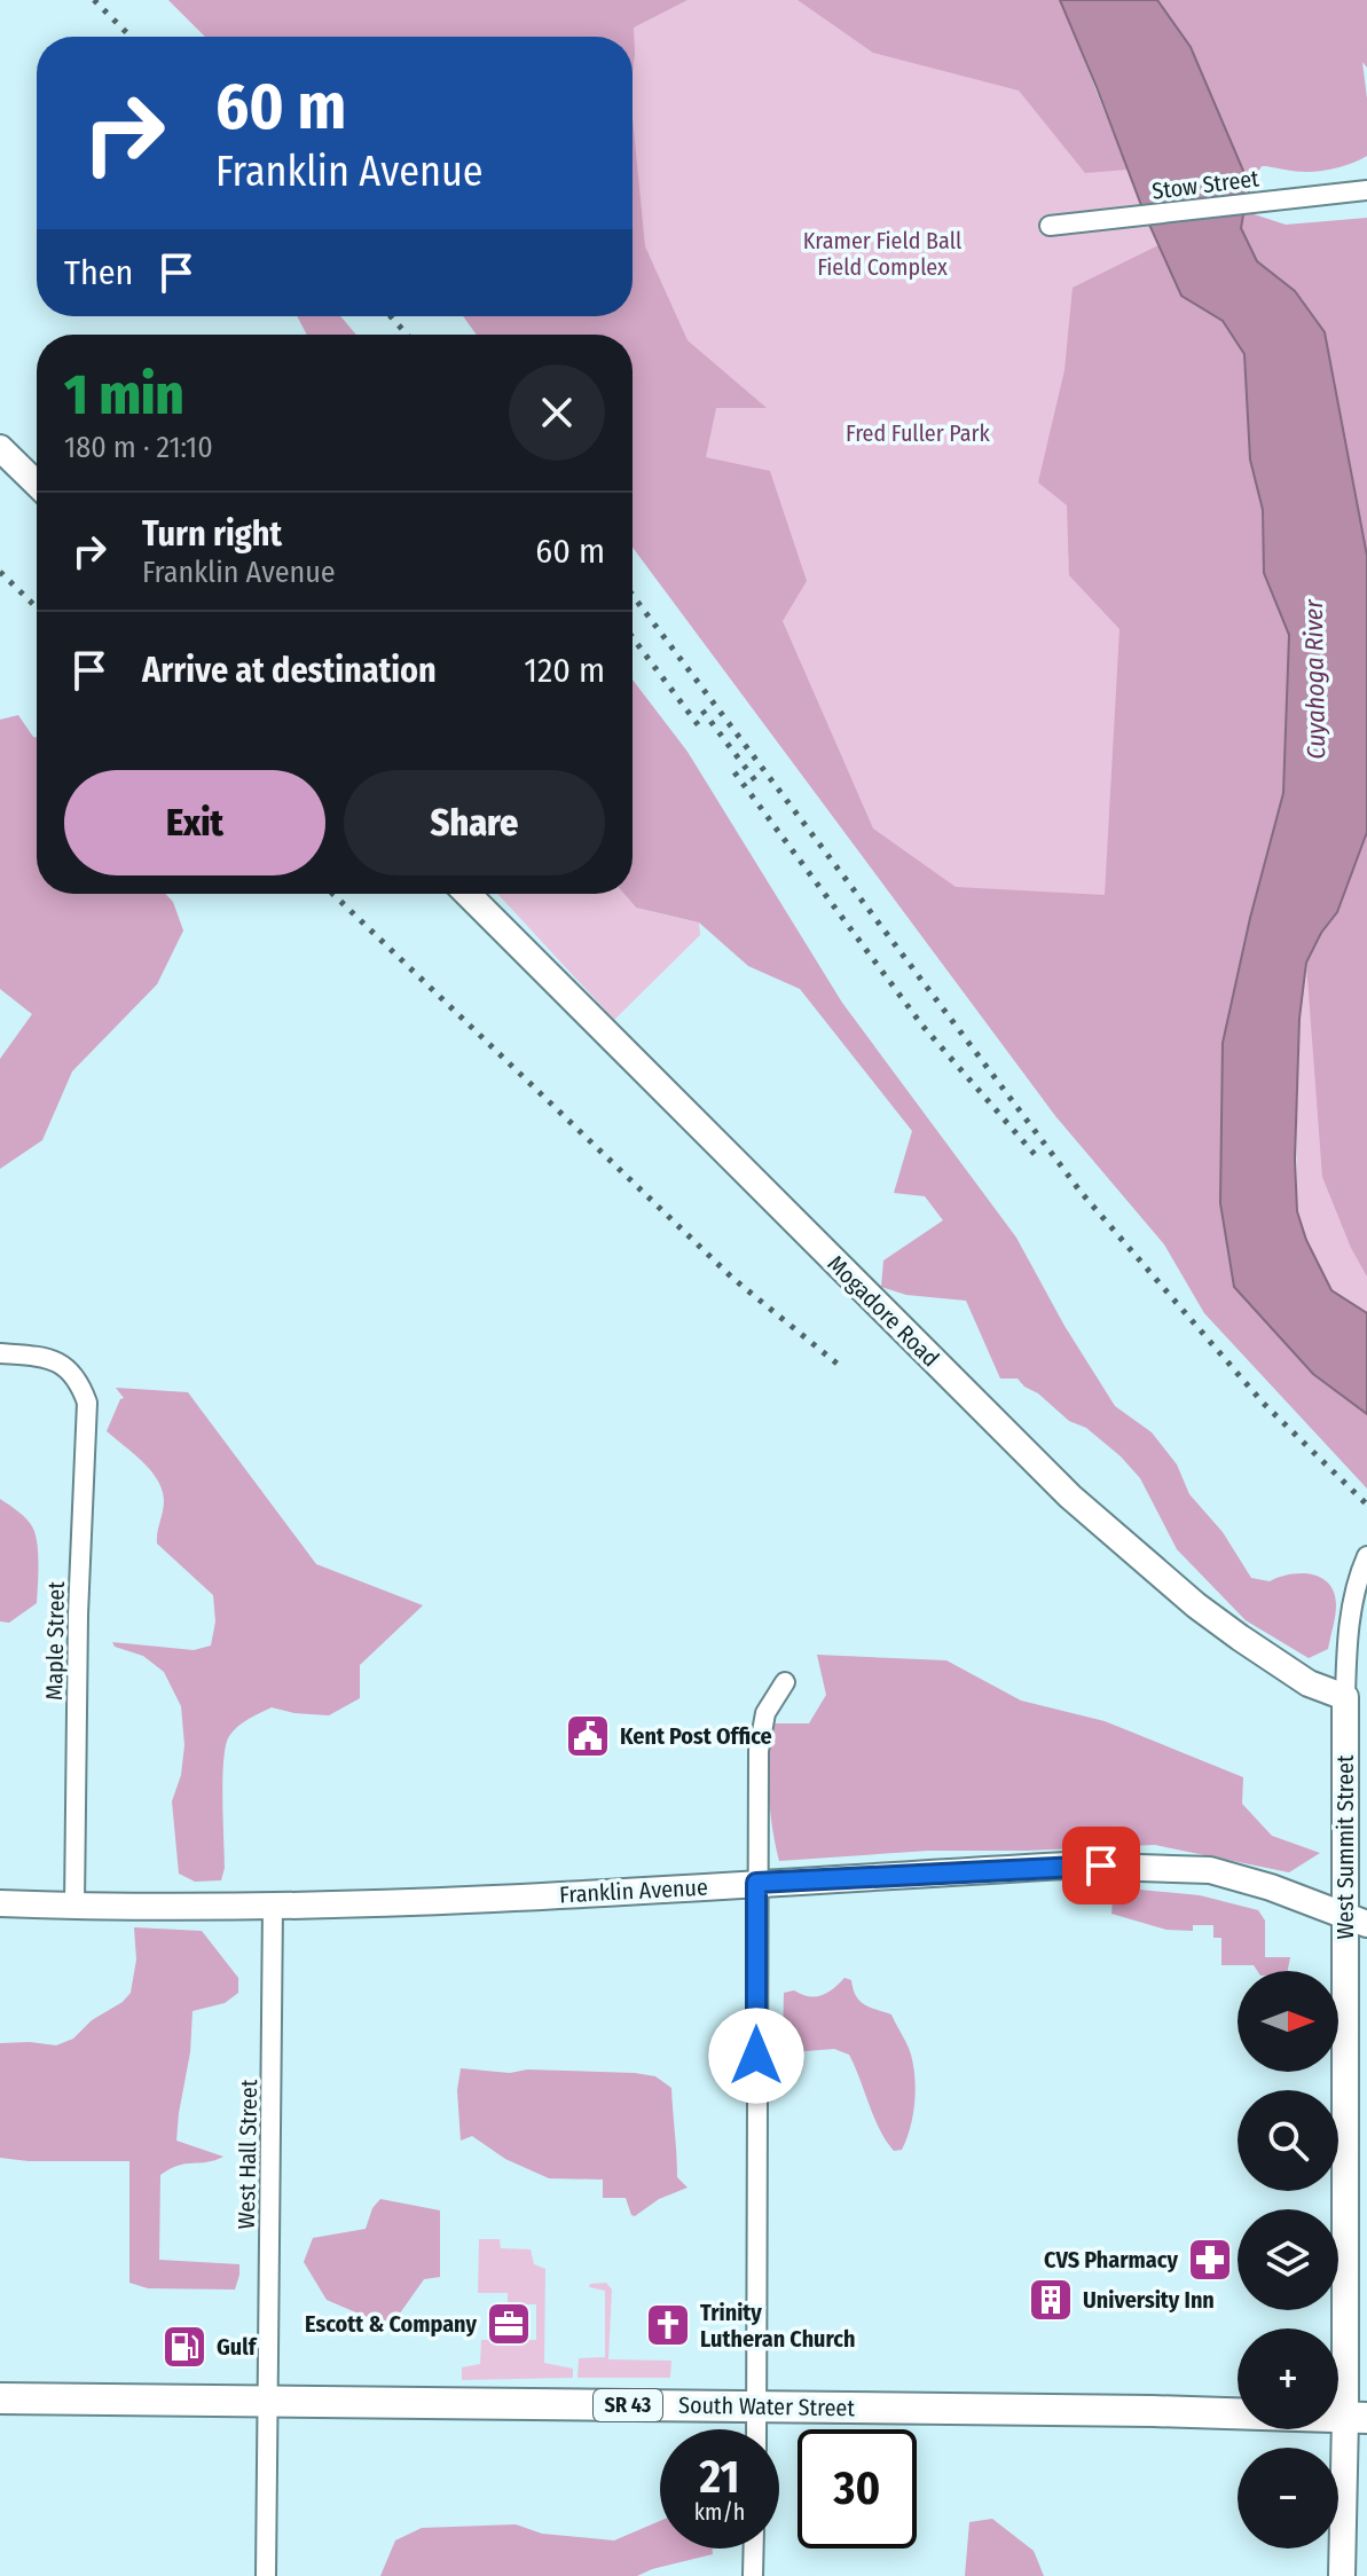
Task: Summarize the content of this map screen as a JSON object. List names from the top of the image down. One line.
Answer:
{"streets":{"main road":["SR 43","South Water Street"],"street":["Stow Street","Mogadore Road","Maple Street","West Summit Street","Franklin Avenue","West Hall Street"]},"crossings":[["Mogadore Road","West Summit Street"],["Maple Street","Franklin Avenue"],["West Summit Street","Franklin Avenue"],["West Summit Street","South Water Street"],["Franklin Avenue","West Hall Street"],["West Hall Street","South Water Street"]],"water":["Cuyahoga River"],"parks":["Kramer Field Ball Field Complex","Fred Fuller Park"],"places":{"public building":["Kent Post Office"],"pharmacy":["CVS Pharmacy"],"building":["University Inn"],"office":["Escott & Company"],"church":["Trinity Lutheran Church"],"fuel station":["Gulf"]},"north":"right","page":{"turn":["60 m","Franklin Avenue"],"then":"Then","heading":["1 min","180 m · 21:10"],"list":[{"name":"Turn right","note":"Franklin Avenue","value":"60 m"},{"name":"Arrive at destination","value":"120 m"}],"buttons":["Exit","Share"],"map_buttons":["+","−"],"speed":"21 km/h","limit":"30"}}
